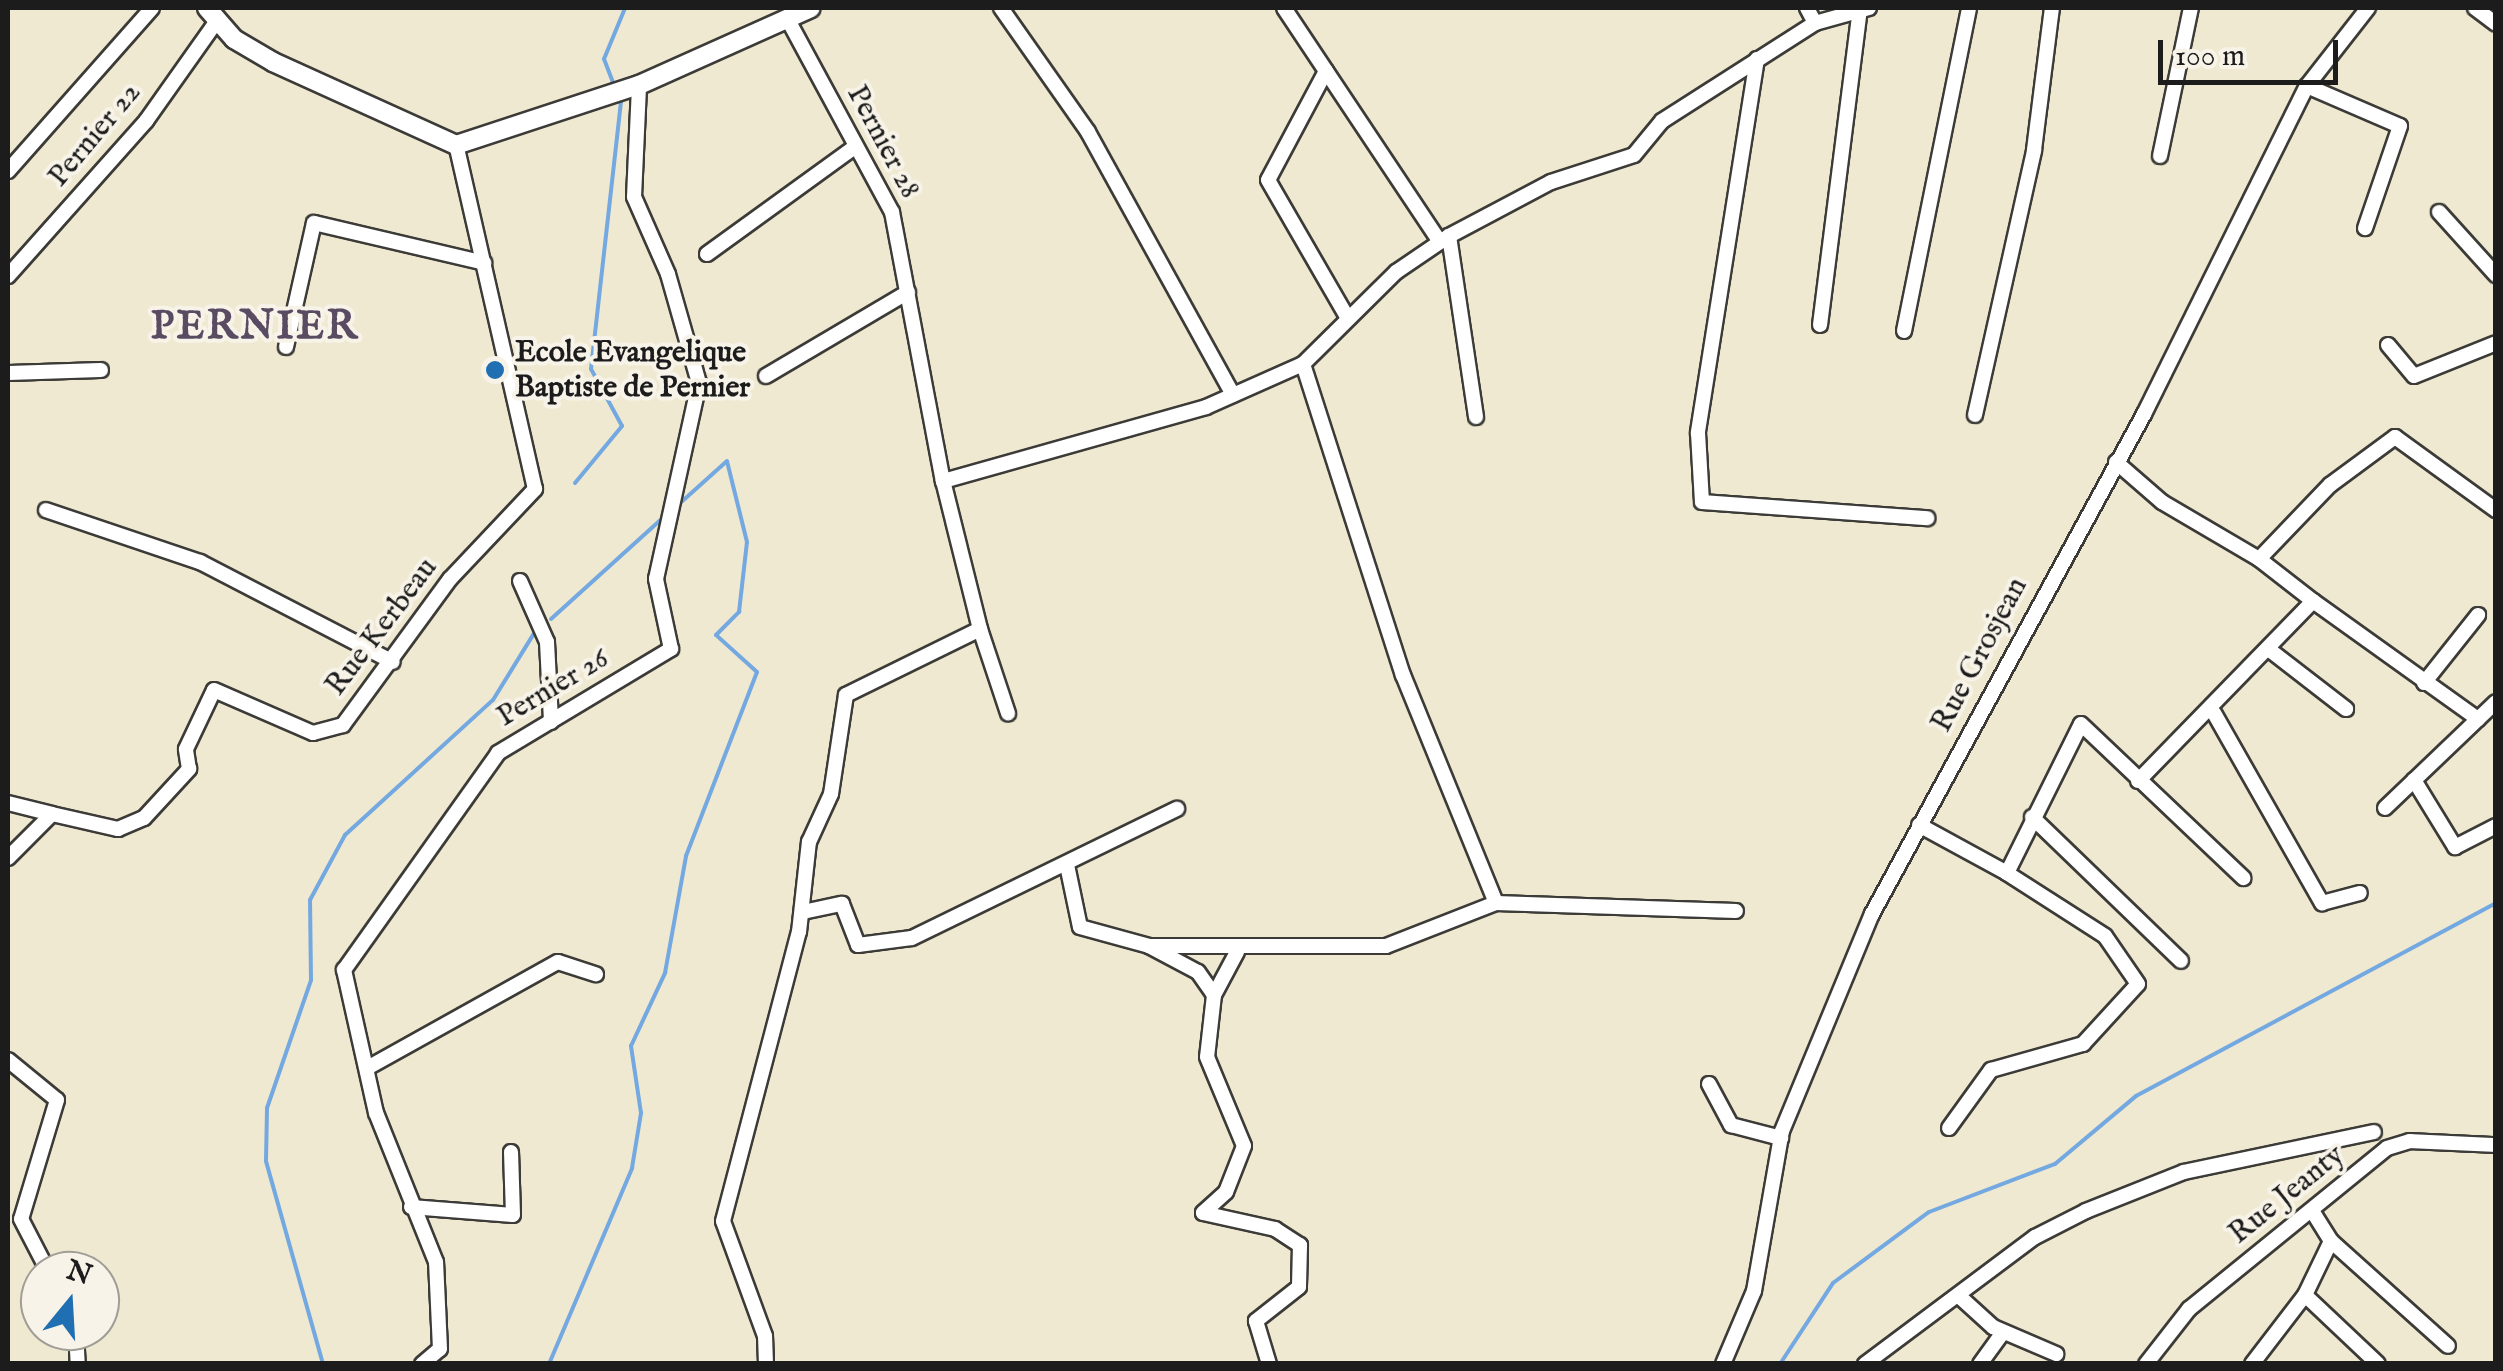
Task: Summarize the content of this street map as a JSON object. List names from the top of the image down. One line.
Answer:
{"streets":{"street":["Pernier 22","Pernier 28","Rue Kerbeau","Rue Grosjean","Pernier 26","Rue Jeanty"]},"districts":["PERNIER"],"places":["Ecole Evangelique Baptiste de Pernier"],"scale_bar":"100 m","north":"top"}
